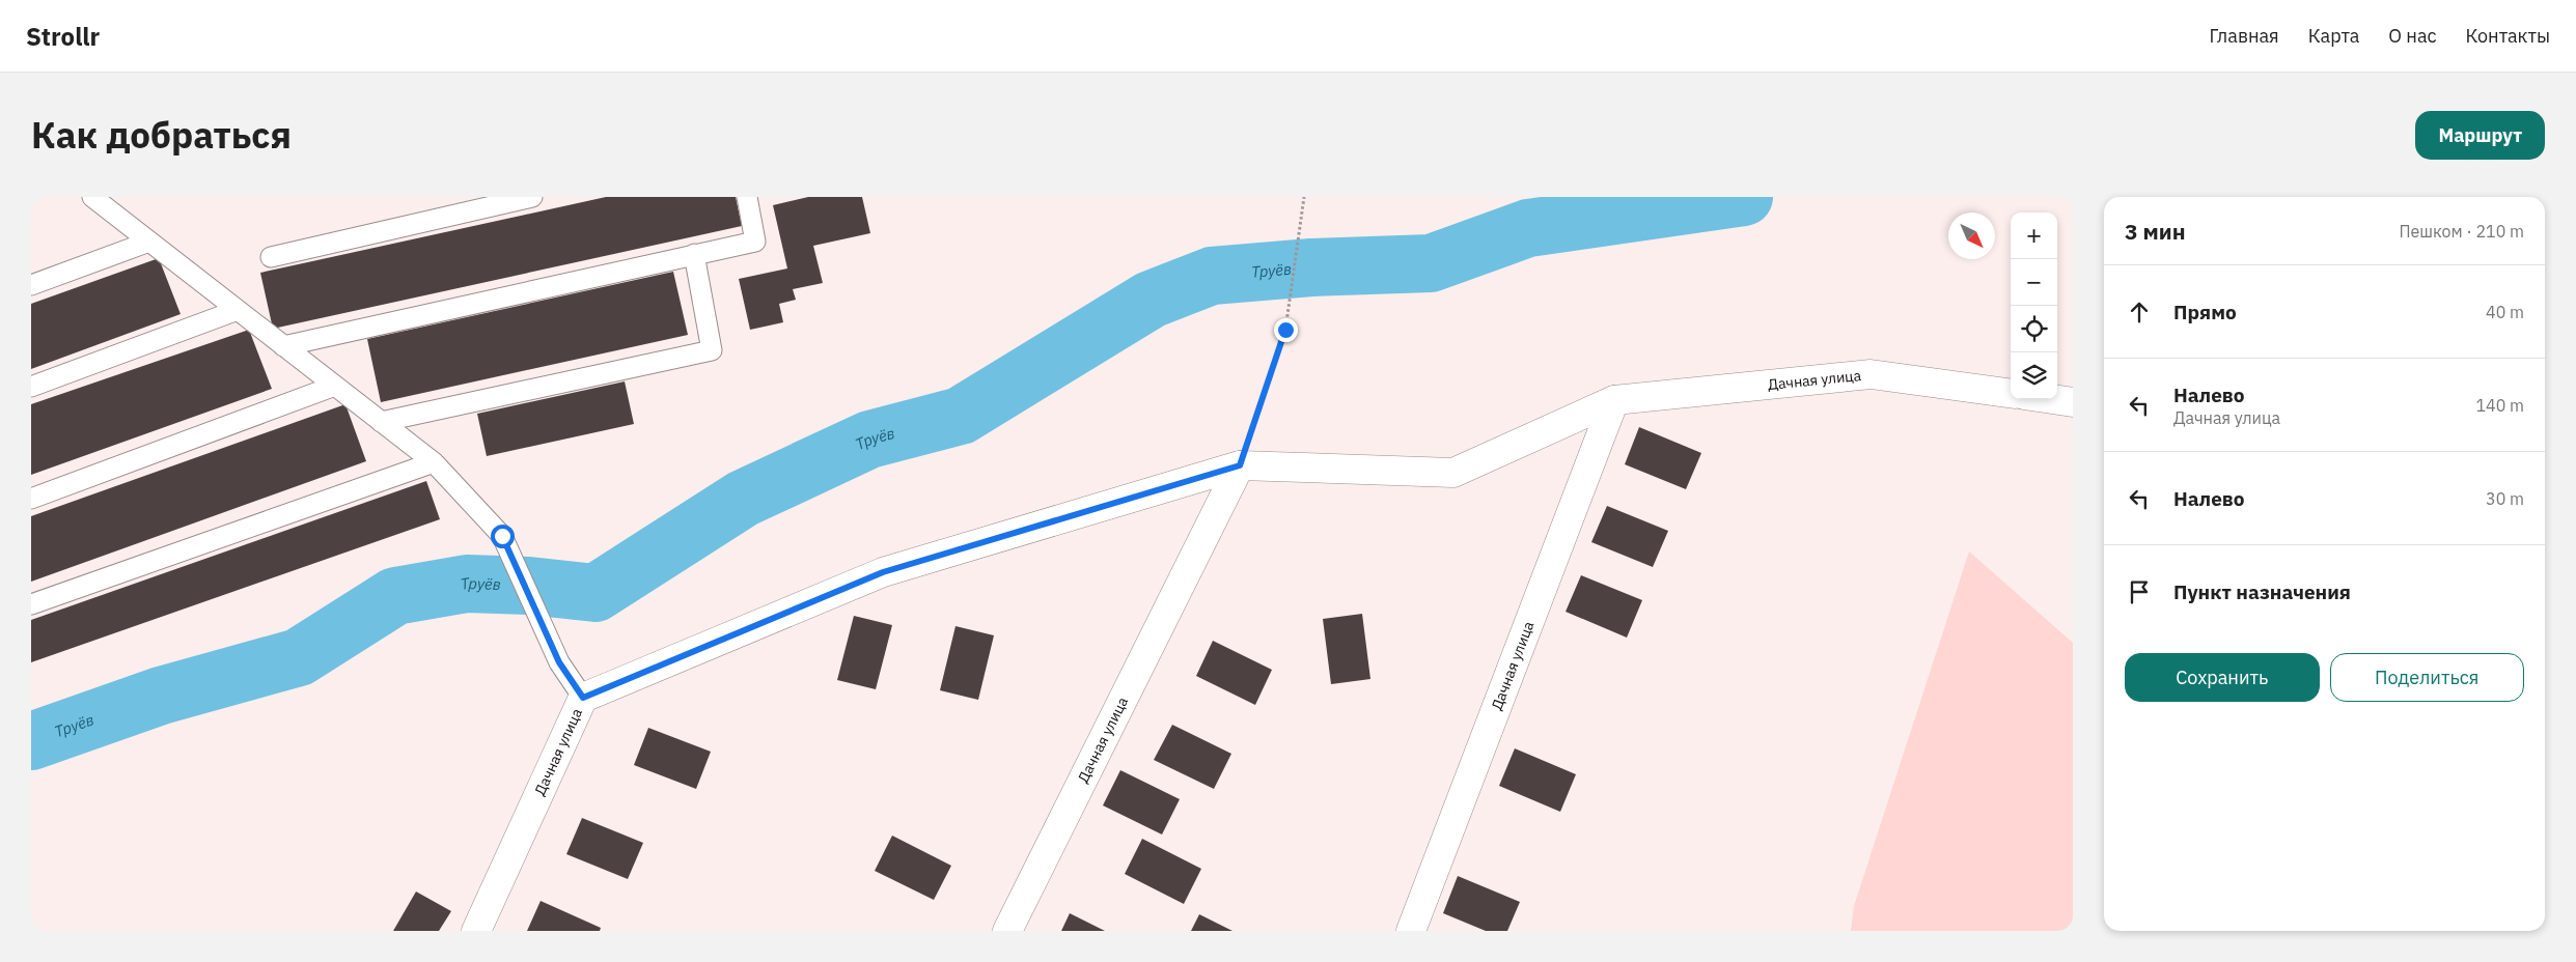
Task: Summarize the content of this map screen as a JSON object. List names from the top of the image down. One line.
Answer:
{"streets":{"street":["Дачная улица"]},"water":["Труёв"],"north":"bottom right","page":{"header":"Strollr","nav":["Главная","Карта","О нас","Контакты"],"title":"Как добраться","buttons":["Маршрут",["Сохранить","Поделиться"]],"heading":["3 мин","Пешком · 210 m"],"map_buttons":["+","−"],"list":[["Прямо","40 m"],["Налево","Дачная улица","140 m"],["Налево","30 m"],"Пункт назначения"]}}
